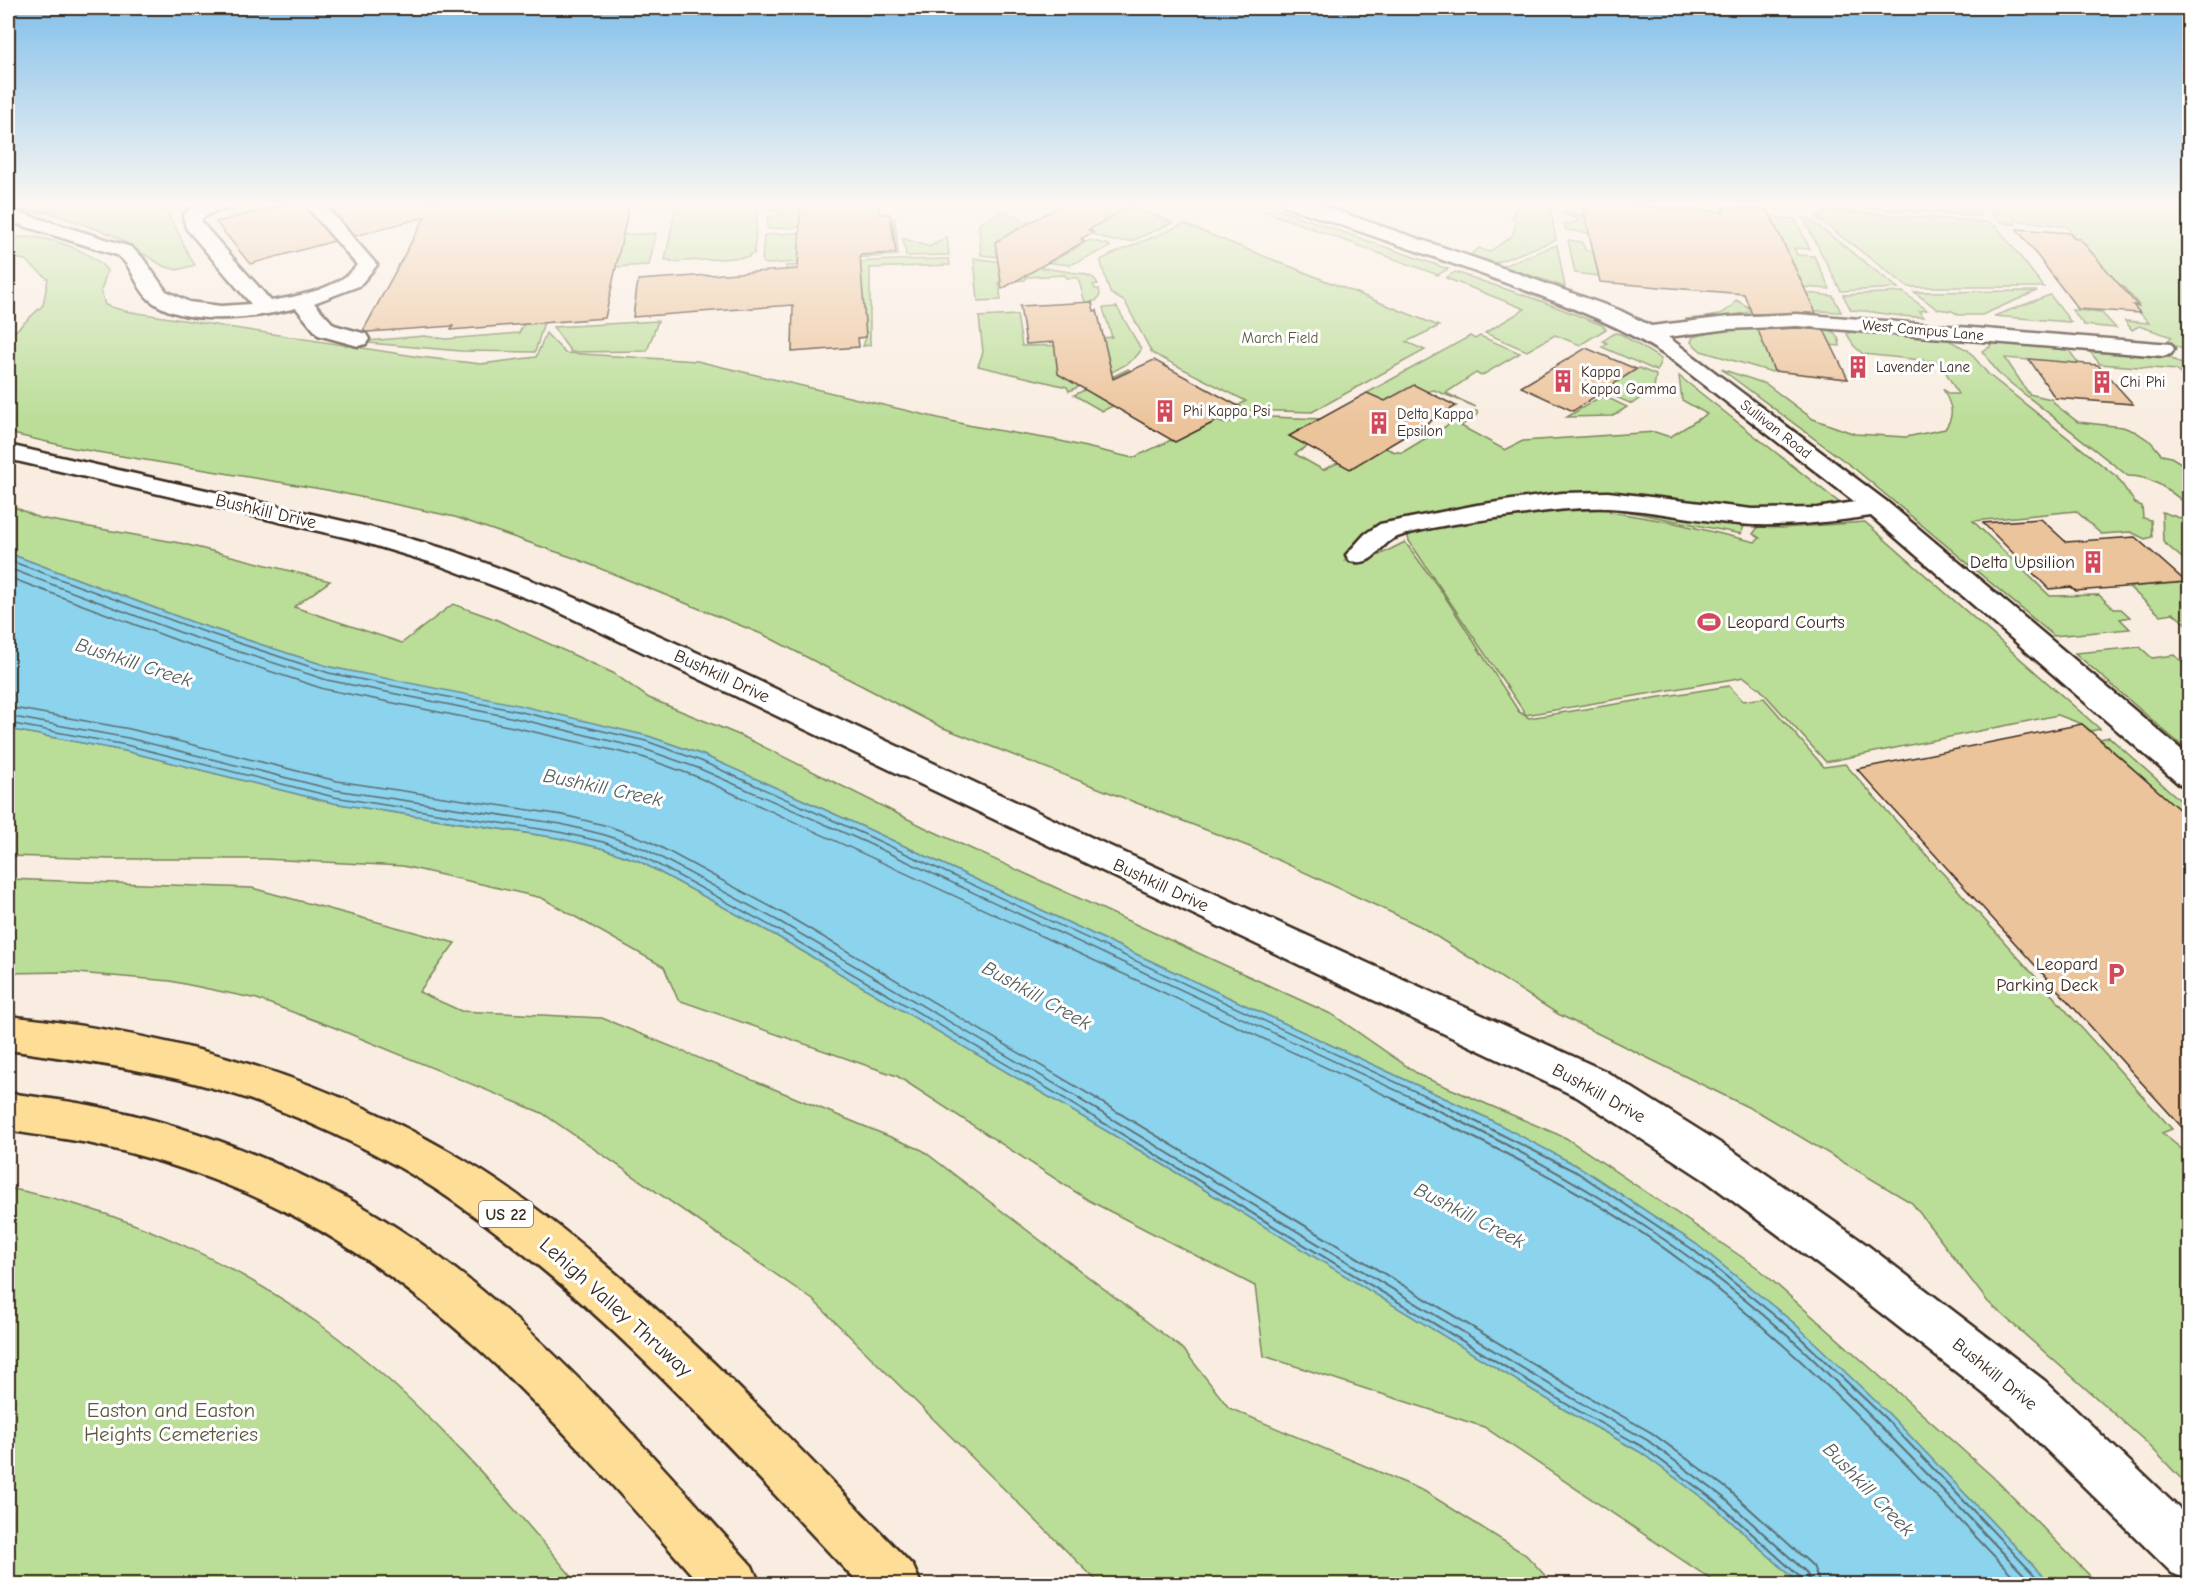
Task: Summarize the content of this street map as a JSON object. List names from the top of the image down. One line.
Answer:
{"streets":{"highway":["US 22","Lehigh Valley Thruway"],"street":["West Campus Lane","Sullivan Road","Bushkill Drive"]},"crossings":[["West Campus Lane","Sullivan Road"]],"water":["Bushkill Creek"],"parks":["March Field","Easton and Easton Heights Cemeteries"],"places":{"building":["Lavender Lane","Kappa Kappa Gamma","Chi Phi","Phi Kappa Psi","Delta Kappa Epsilon","Delta Upsilion"],"sports":["Leopard Courts"],"parking":["Leopard Parking Deck"]}}
